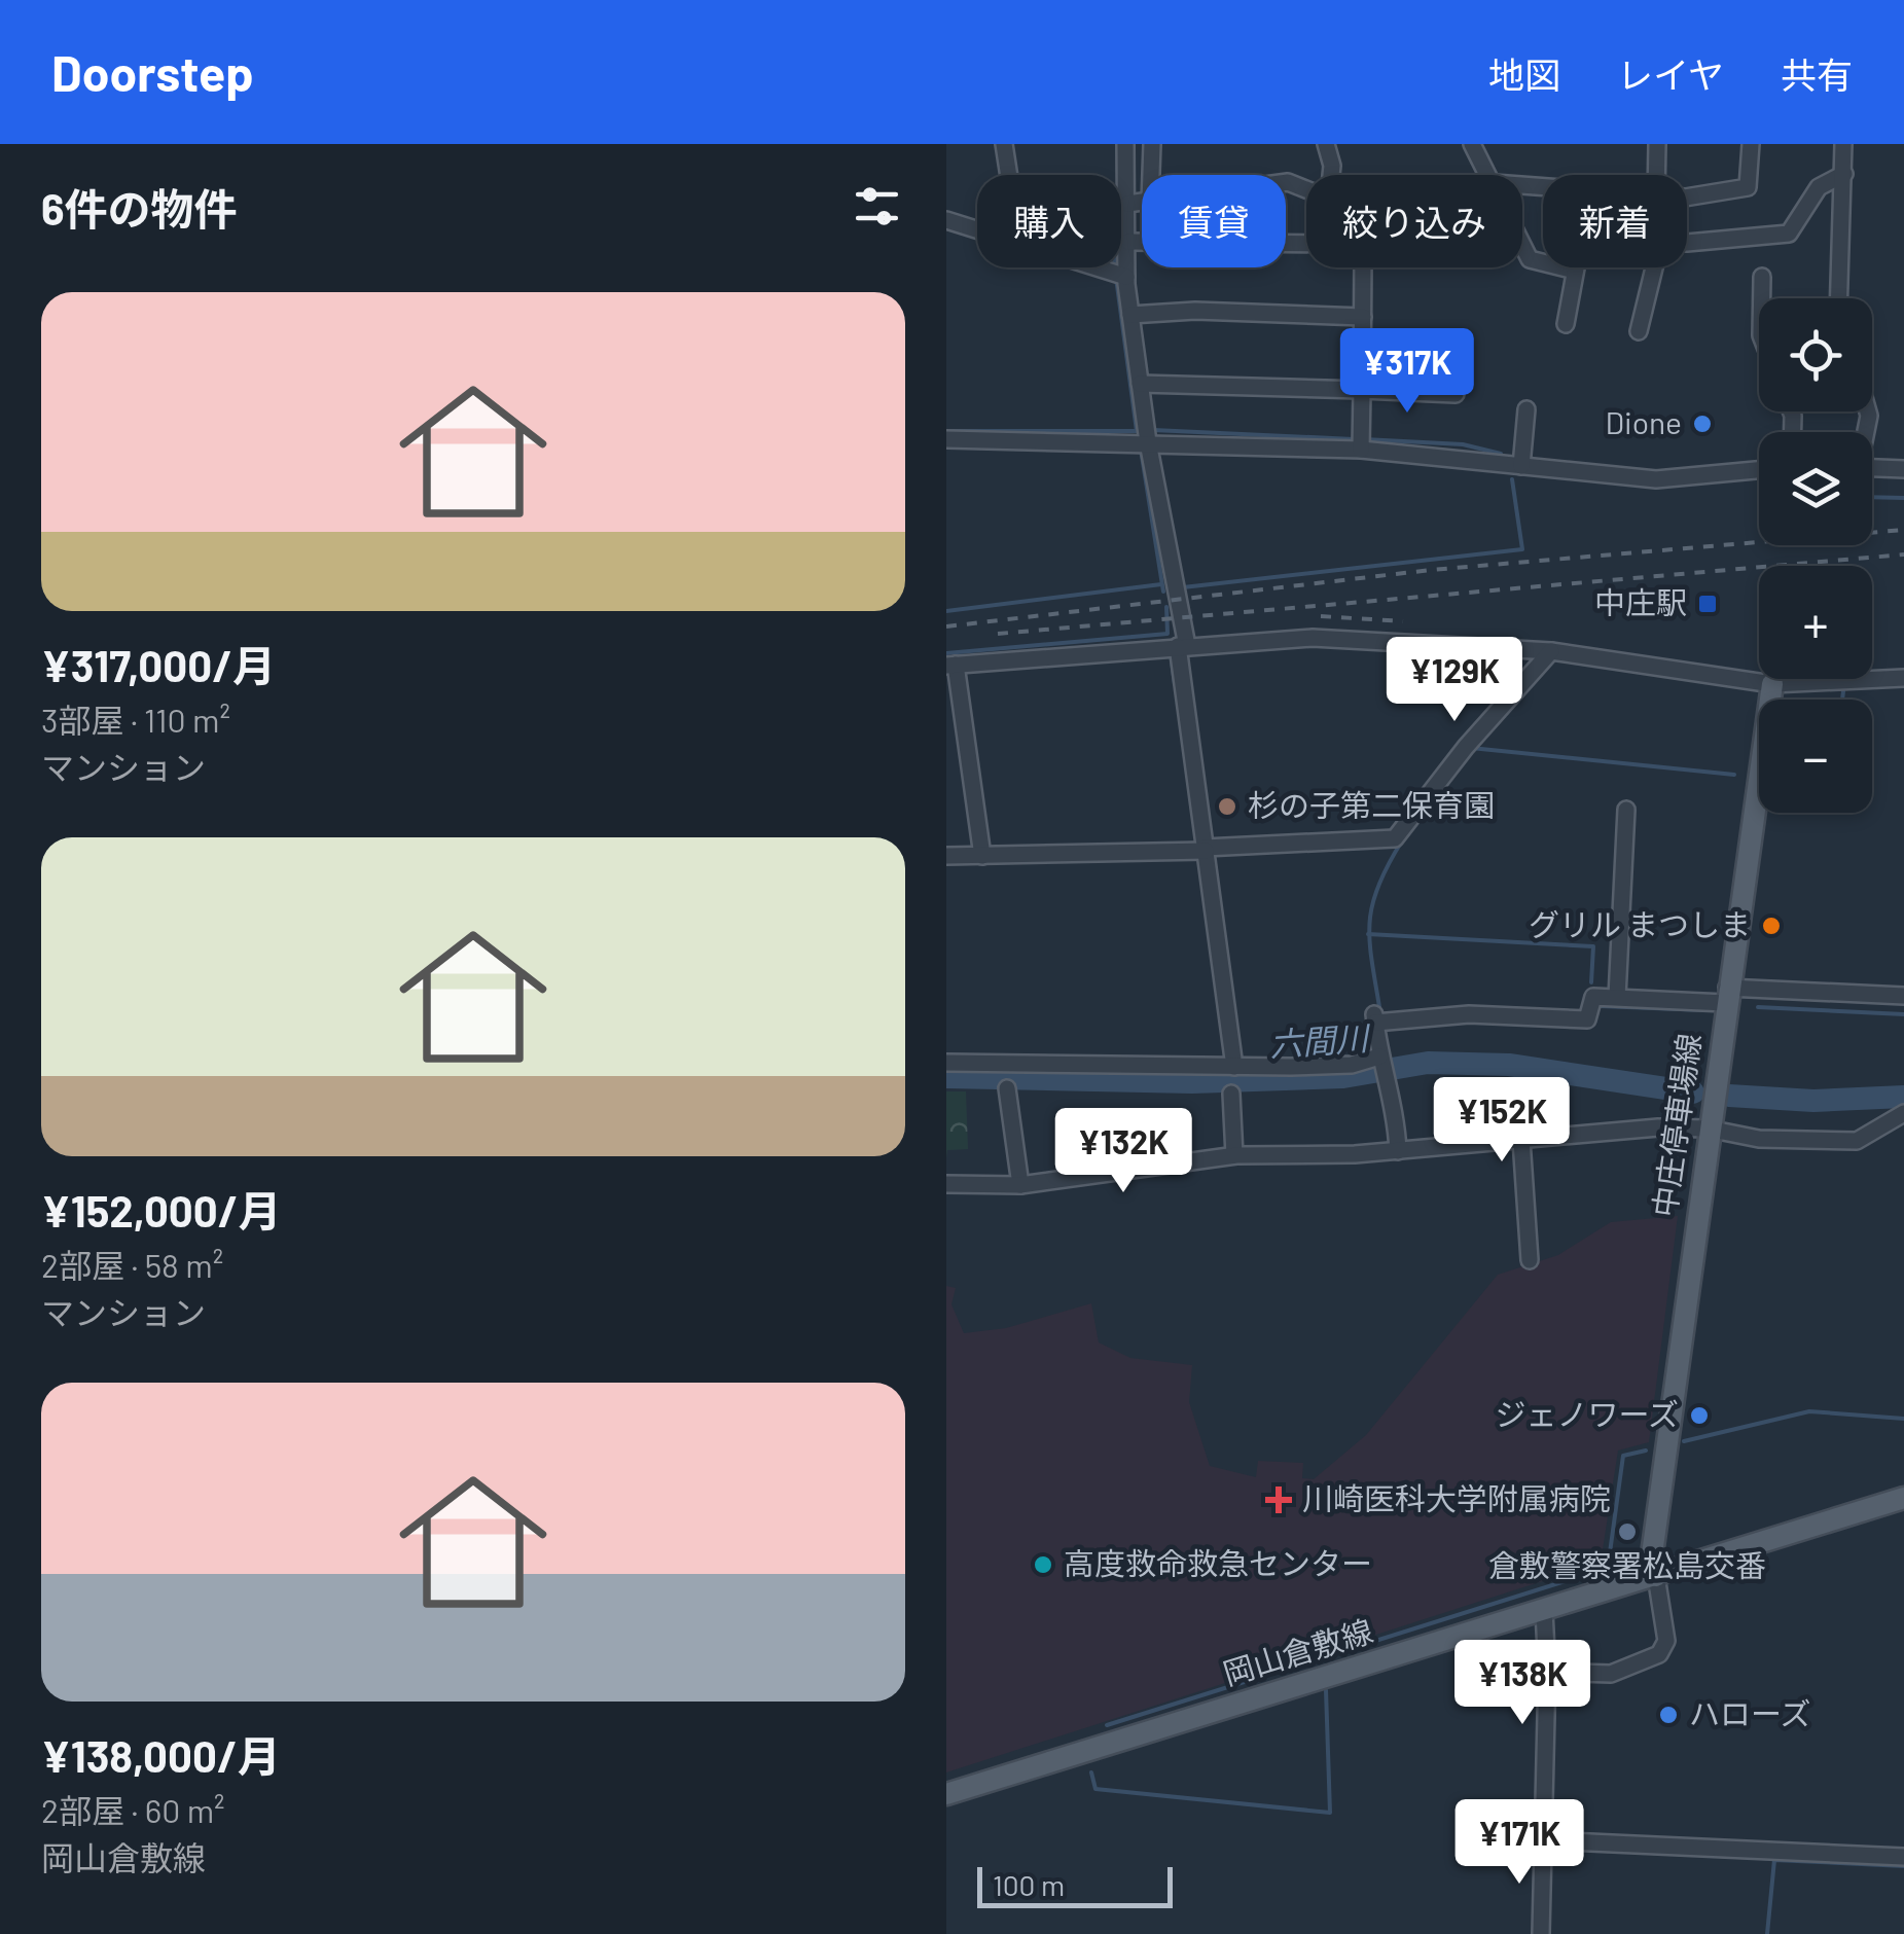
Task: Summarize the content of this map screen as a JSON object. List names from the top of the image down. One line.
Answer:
{"streets":{"main road":["中庄停車場線","岡山倉敷線"]},"crossings":[["中庄停車場線","岡山倉敷線"]],"water":["六間川"],"places":{"other":["Dione","杉の子第二保育園","グリル まつしま","ジェノワーズ","倉敷警察署松島交番","高度救命救急センター","ハローズ"],"transit":["中庄駅"],"health":["川崎医科大学附属病院"]},"scale_bar":"100 m","page":{"header":"Doorstep","nav":["地図","レイヤ","共有"],"heading":"6件の物件","chip":["購入","賃貸","絞り込み","新着"],"list":[{"name":"¥317,000/月","note":"3部屋 · 110 m² · マンション"},{"name":"¥152,000/月","note":"2部屋 · 58 m² · マンション"},{"name":"¥138,000/月","note":"2部屋 · 60 m² · 岡山倉敷線"}],"map_buttons":["+","−"],"price":["¥317K","¥129K","¥152K","¥132K","¥138K","¥171K"],"scale":"100 m"}}
